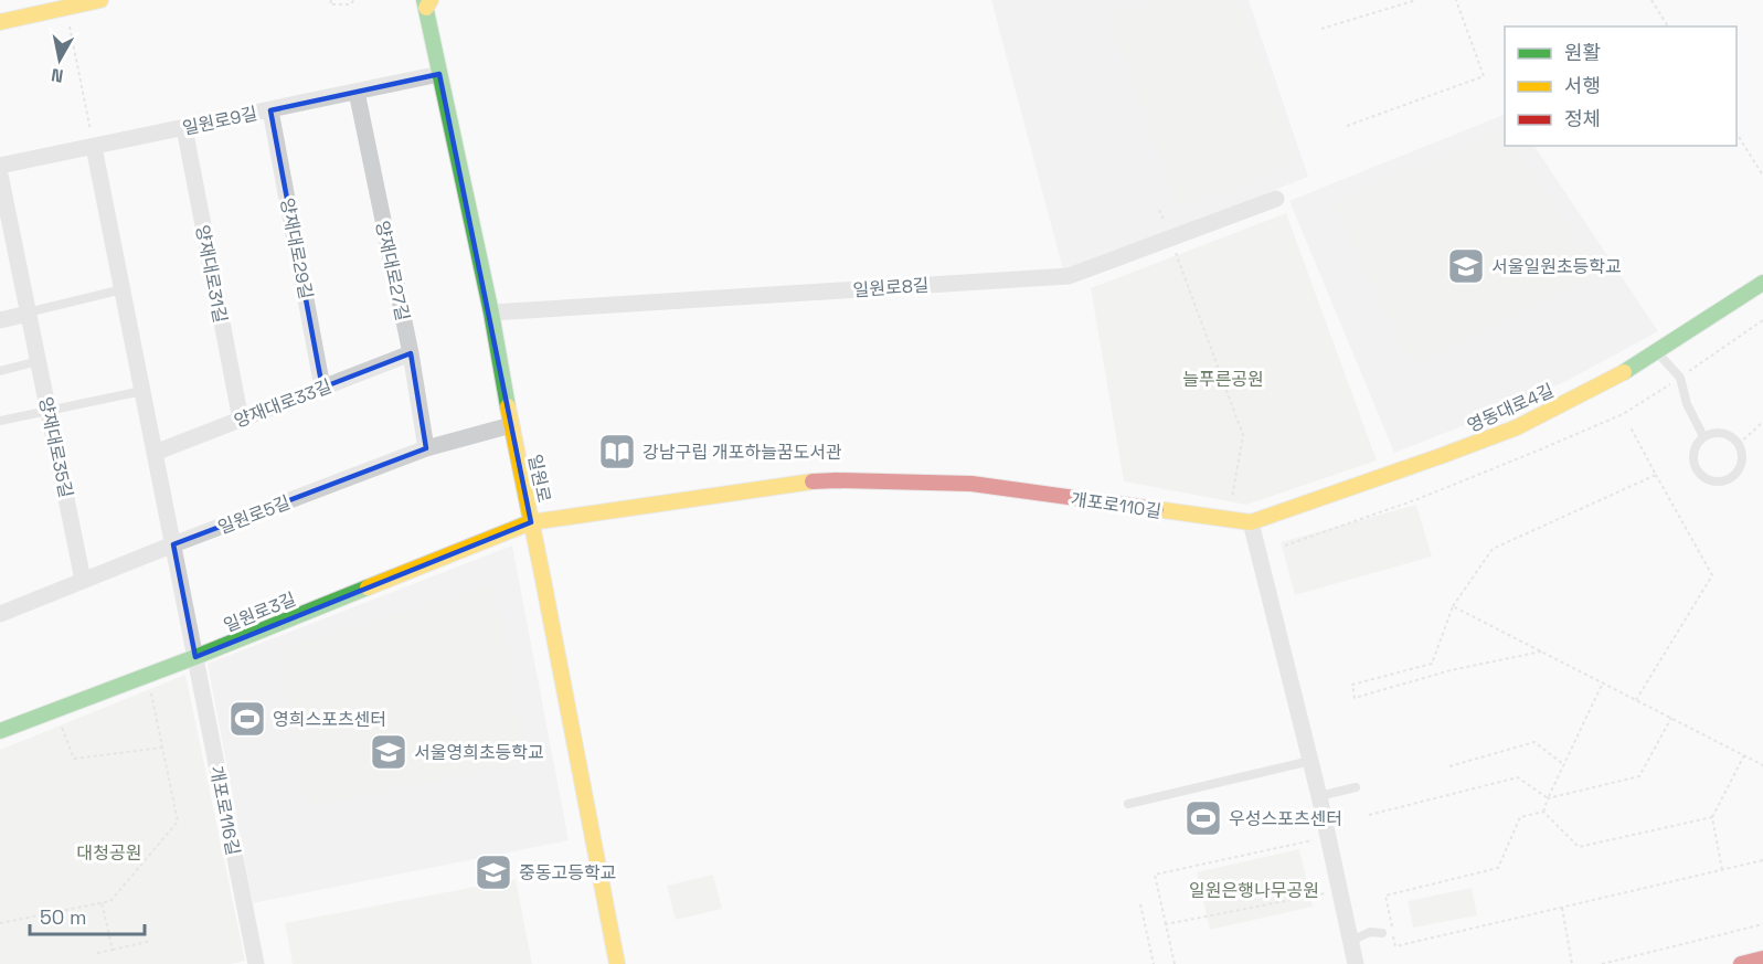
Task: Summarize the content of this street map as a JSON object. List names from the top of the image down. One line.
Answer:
{"streets":{"street":["일원로9길","양재대로29길","양재대로27길","양재대로31길","일원로8길","양재대로33길","영동대로4길","양재대로35길","일원로","개포로110길","일원로5길","일원로3길","개포로116길"]},"crossings":[["일원로9길","양재대로29길"],["일원로9길","양재대로27길"],["일원로9길","양재대로31길"],["일원로9길","일원로"],["양재대로29길","양재대로33길"],["양재대로27길","양재대로33길"],["양재대로27길","일원로5길"],["양재대로31길","양재대로33길"],["일원로8길","일원로"],["영동대로4길","개포로110길"],["양재대로35길","일원로5길"],["일원로","개포로110길"],["일원로","일원로5길"],["일원로","일원로3길"],["개포로110길","일원로3길"],["일원로3길","개포로116길"]],"parks":["늘푸른공원","대청공원","일원은행나무공원"],"places":{"school or university":["서울일원초등학교","서울영희초등학교","중동고등학교"],"library":["강남구립 개포하늘꿈도서관"],"sports":["영희스포츠센터","우성스포츠센터"]},"legend":["원활","서행","정체"],"scale_bar":"50 m","north":"bottom"}
